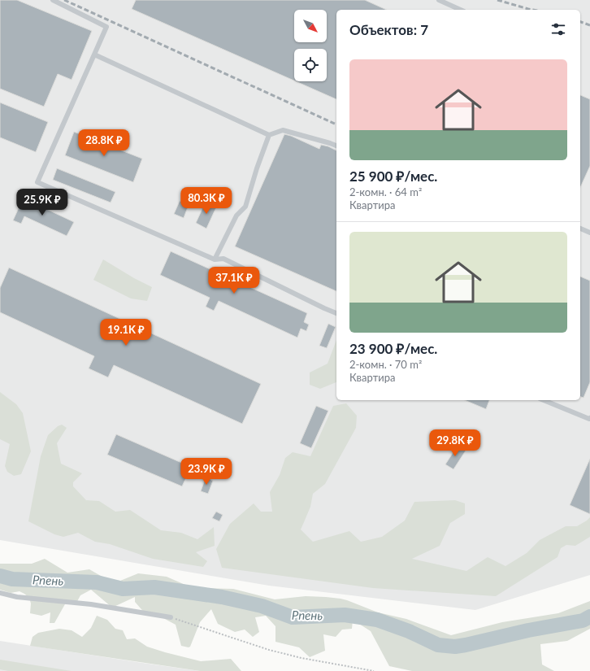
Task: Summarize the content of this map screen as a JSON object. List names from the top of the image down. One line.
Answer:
{"water":["Рпень"],"north":"bottom right","page":{"heading":"Объектов: 7","list":[{"name":"25 900 ₽/мес.","note":"2-комн. · 64 m² · Квартира"},{"name":"23 900 ₽/мес.","note":"2-комн. · 70 m² · Квартира"}],"price":["28.8K ₽","80.3K ₽","25.9K ₽","37.1K ₽","19.1K ₽","29.8K ₽","23.9K ₽"]}}
